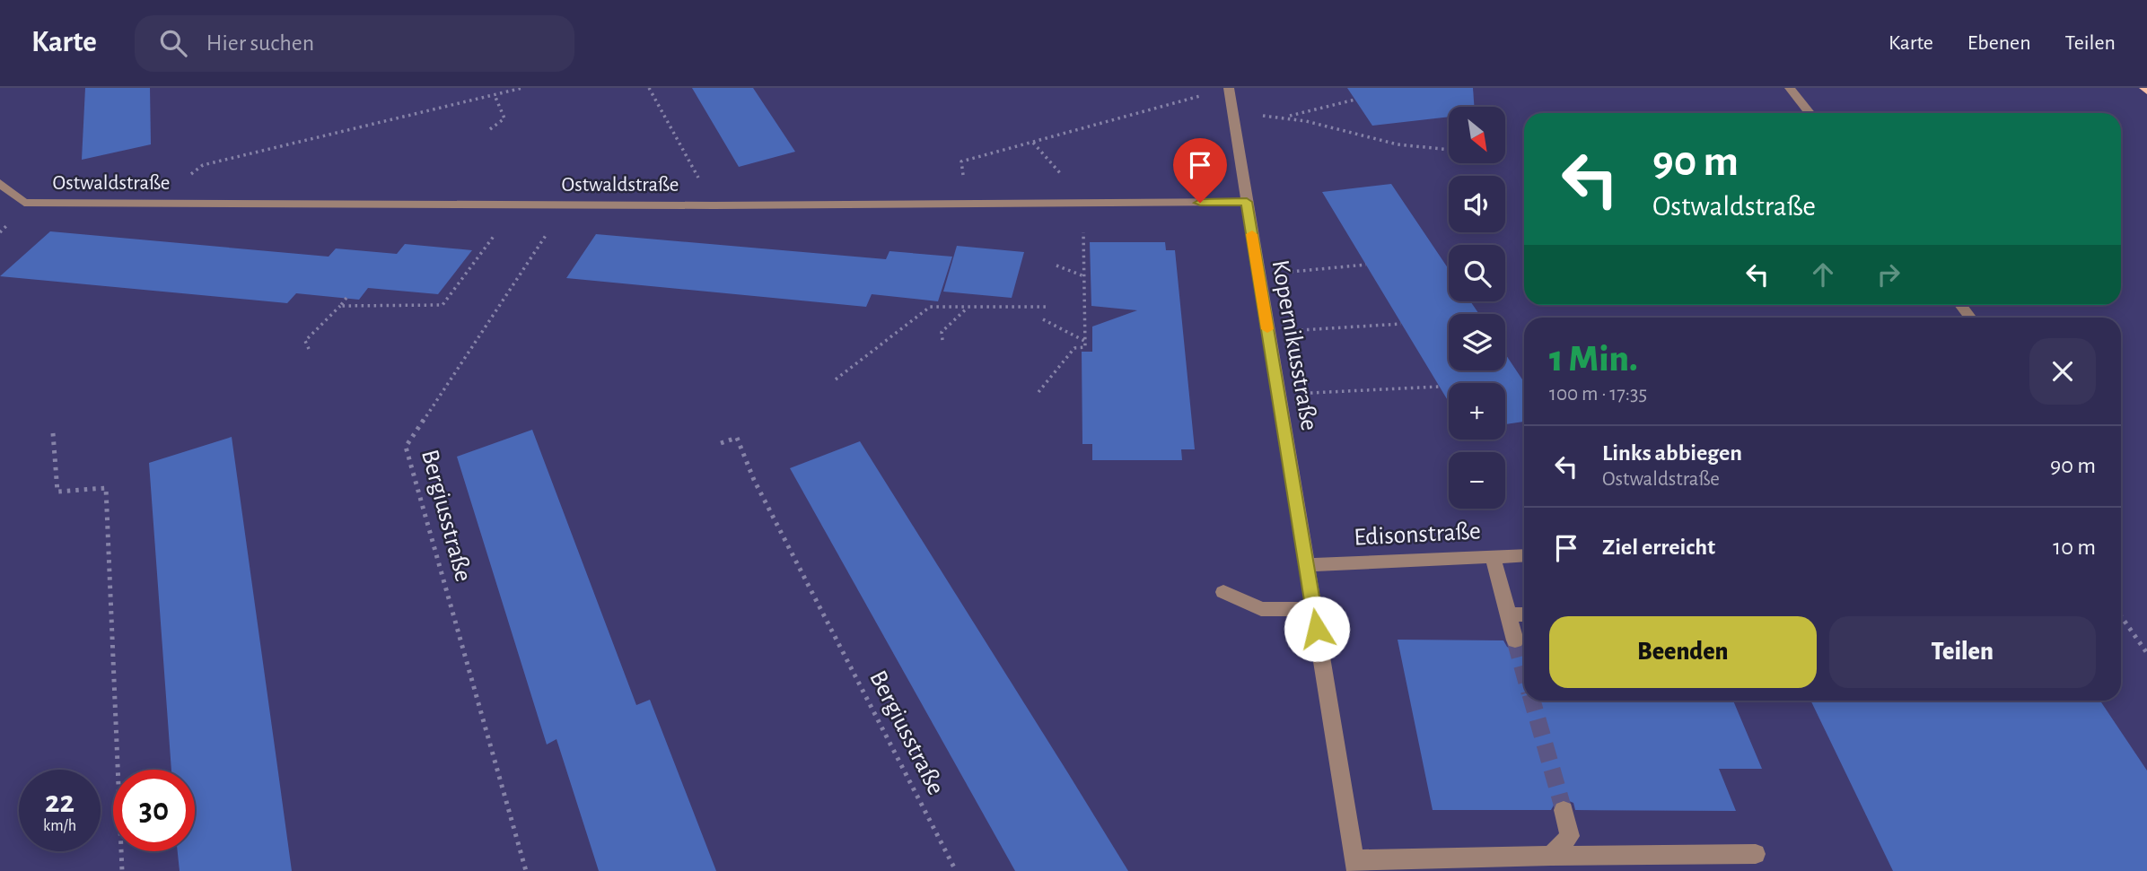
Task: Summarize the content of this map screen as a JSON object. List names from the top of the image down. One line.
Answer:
{"streets":{"street":["Ostwaldstraße","Kopernikusstraße","Edisonstraße"],"path":["Bergiusstraße"]},"crossings":[["Ostwaldstraße","Kopernikusstraße"],["Ostwaldstraße","Bergiusstraße"],["Kopernikusstraße","Edisonstraße"]],"north":"bottom right","page":{"header":"Karte","search":"Hier suchen","nav":["Karte","Ebenen","Teilen"],"map_buttons":["+","−"],"turn":["90 m","Ostwaldstraße"],"heading":["1 Min.","100 m · 17:35"],"list":[{"name":"Links abbiegen","note":"Ostwaldstraße","value":"90 m"},{"name":"Ziel erreicht","value":"10 m"}],"buttons":["Beenden","Teilen"],"speed":"22 km/h","limit":"30"}}
